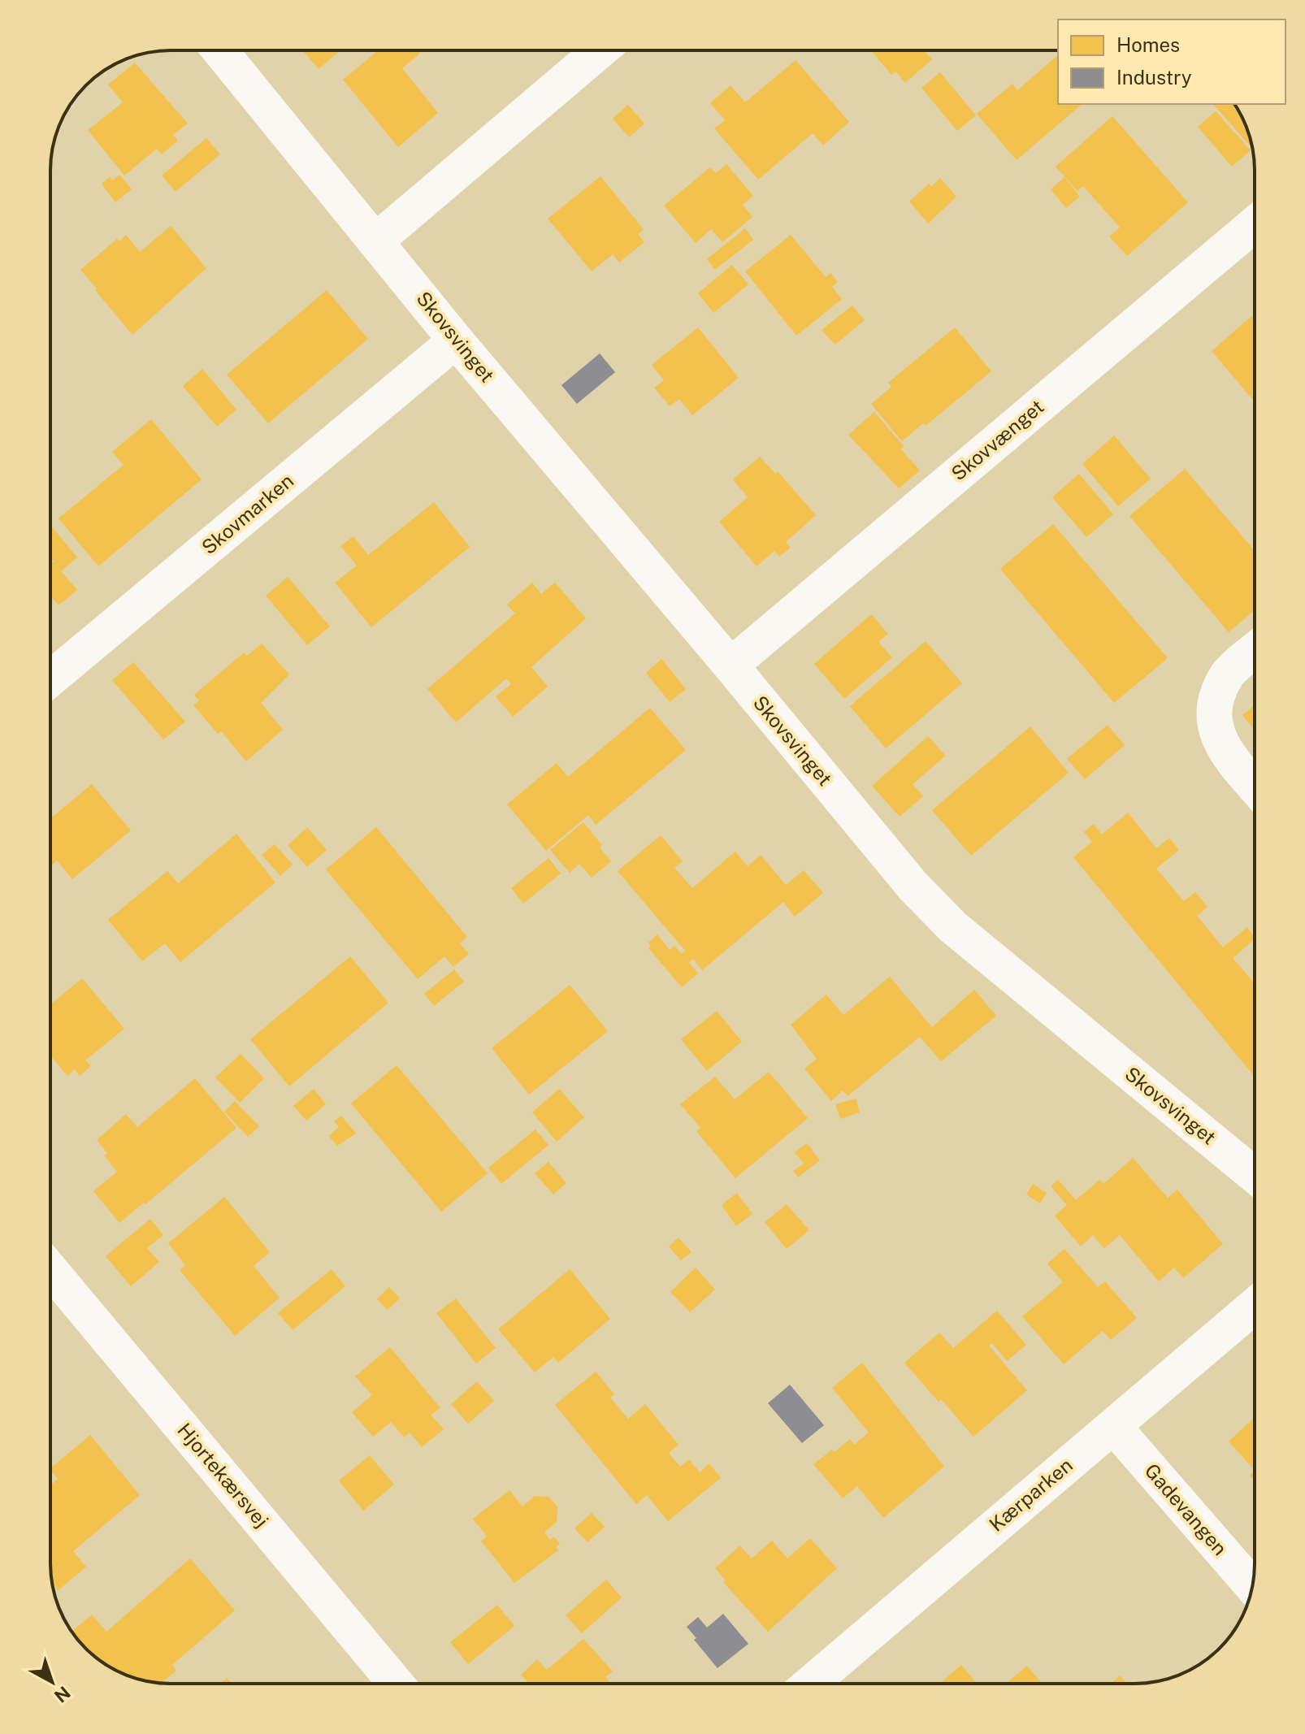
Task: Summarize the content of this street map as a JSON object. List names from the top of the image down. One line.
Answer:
{"streets":{"street":["Skovsvinget","Skovvænget","Skovmarken","Hjortekærsvej","Kærparken","Gadevangen"]},"crossings":[["Skovsvinget","Skovvænget"],["Skovsvinget","Skovmarken"],["Kærparken","Gadevangen"]],"legend":["Homes","Industry"],"north":"bottom right"}
